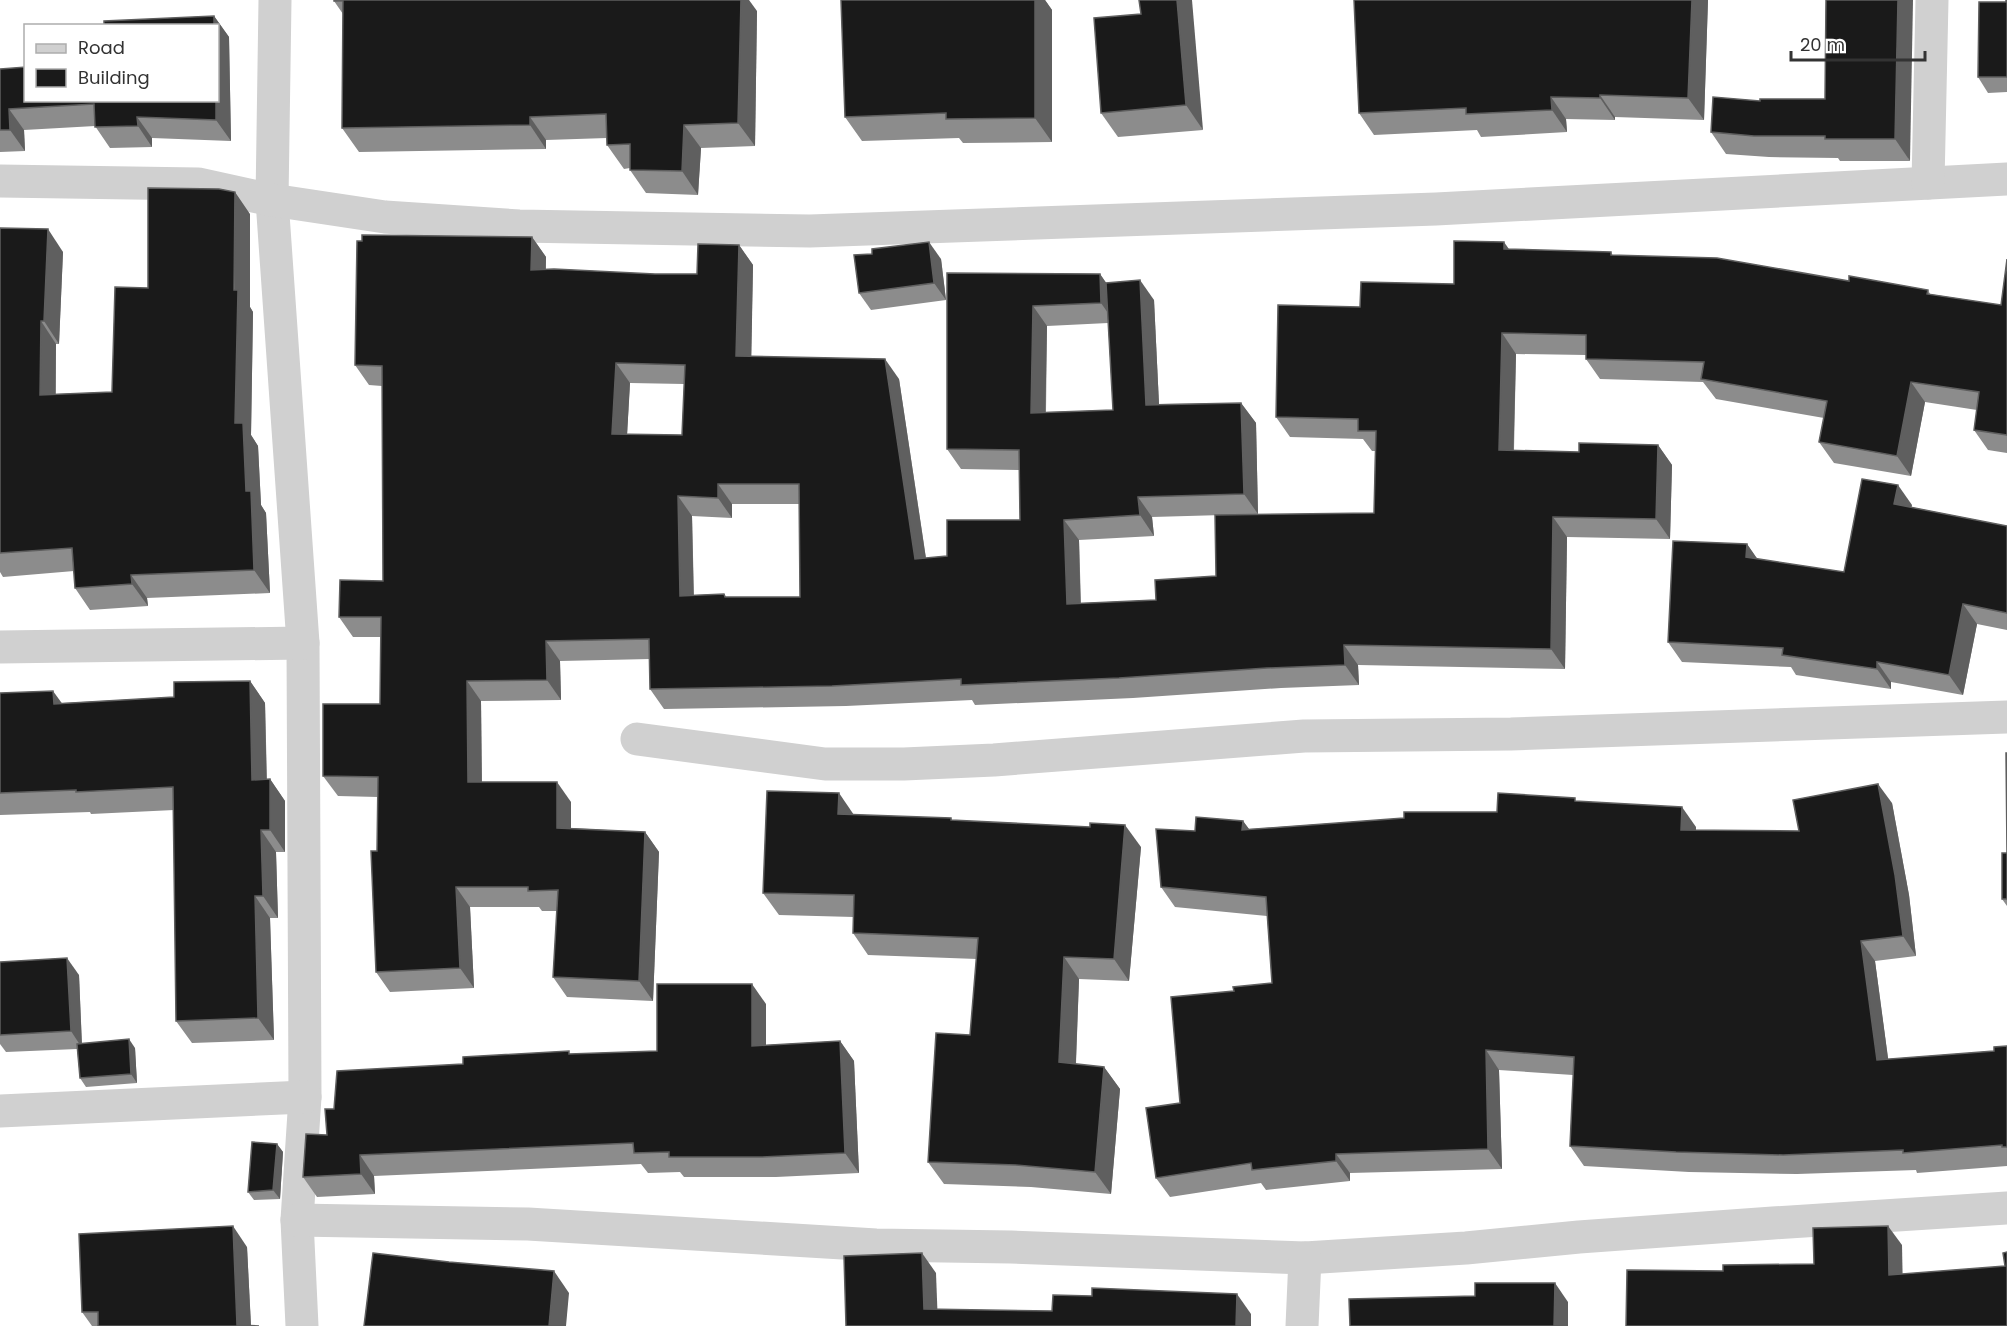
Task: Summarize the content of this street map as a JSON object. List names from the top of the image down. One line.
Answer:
{"legend":["Road","Building"],"scale_bar":"20 m"}
